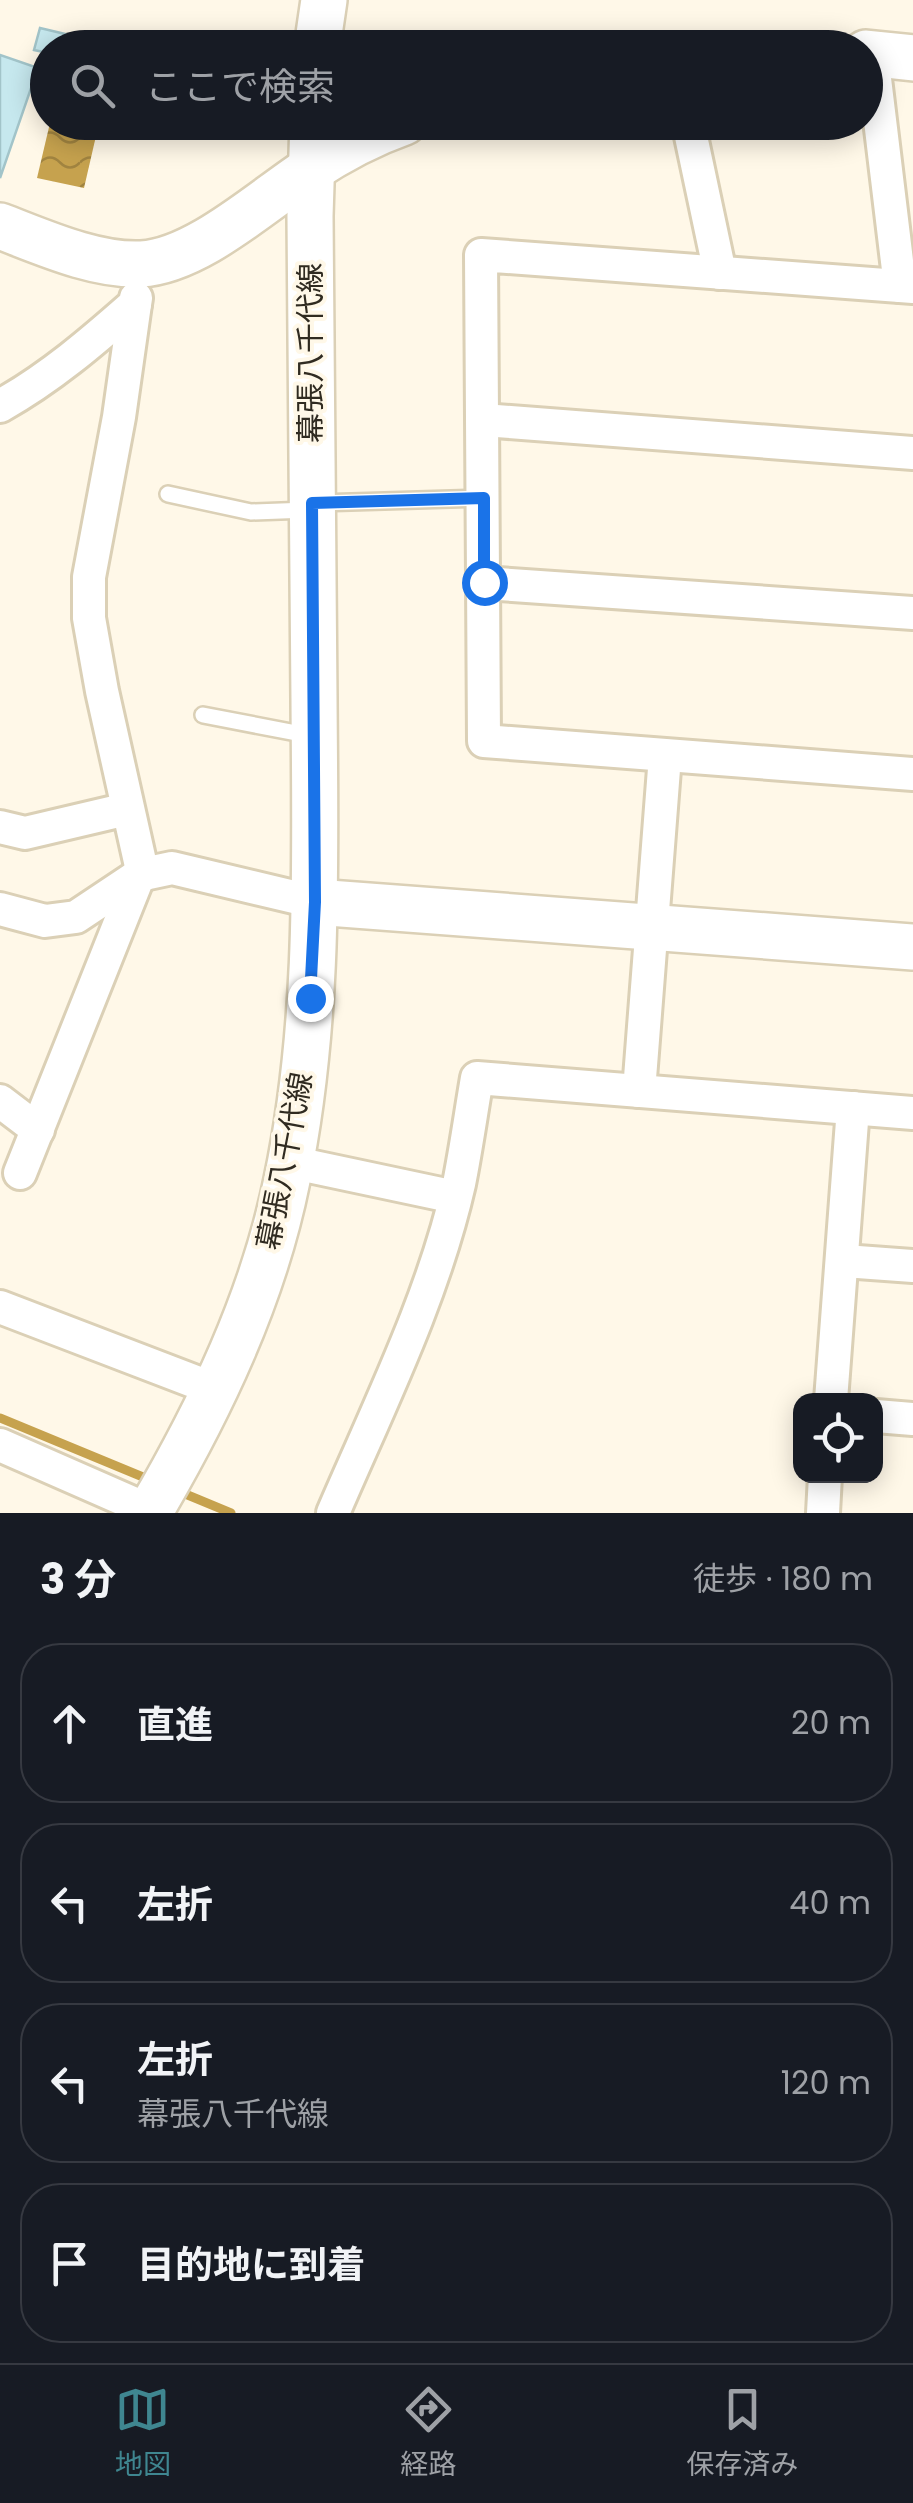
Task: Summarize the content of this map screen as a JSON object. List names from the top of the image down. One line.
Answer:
{"streets":{"main road":["幕張八千代線"]},"page":{"search":"ここで検索","heading":["3 分","徒歩 · 180 m"],"list":[["直進","20 m"],["左折","40 m"],["左折","幕張八千代線","120 m"],"目的地に到着"],"nav":["地図","経路","保存済み"]}}
